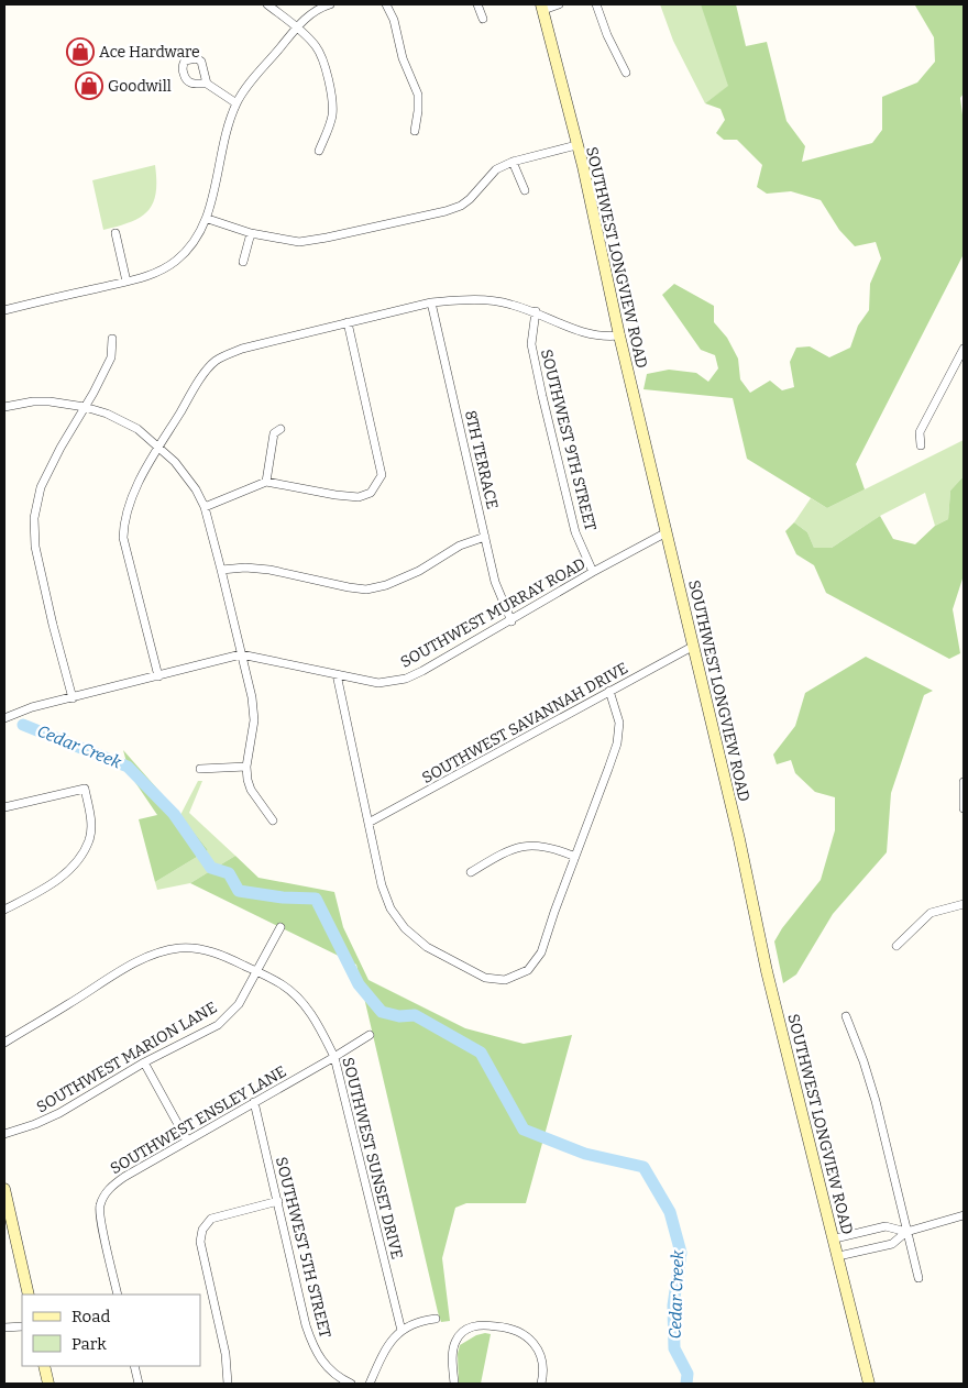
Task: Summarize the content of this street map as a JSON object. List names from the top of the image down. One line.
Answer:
{"streets":{"street":["SOUTHWEST LONGVIEW ROAD","SOUTHWEST 9TH STREET","8TH TERRACE","SOUTHWEST MURRAY ROAD","SOUTHWEST SAVANNAH DRIVE","SOUTHWEST MARION LANE","SOUTHWEST ENSLEY LANE","SOUTHWEST SUNSET DRIVE","SOUTHWEST 5TH STREET"]},"crossings":[["SOUTHWEST LONGVIEW ROAD","SOUTHWEST MURRAY ROAD"],["SOUTHWEST LONGVIEW ROAD","SOUTHWEST SAVANNAH DRIVE"],["SOUTHWEST 9TH STREET","SOUTHWEST MURRAY ROAD"],["8TH TERRACE","SOUTHWEST MURRAY ROAD"],["SOUTHWEST MARION LANE","SOUTHWEST SUNSET DRIVE"],["SOUTHWEST ENSLEY LANE","SOUTHWEST SUNSET DRIVE"],["SOUTHWEST ENSLEY LANE","SOUTHWEST 5TH STREET"]],"water":["Cedar Creek"],"places":{"shop":["Ace Hardware","Goodwill"]},"legend":["Road","Park"]}
